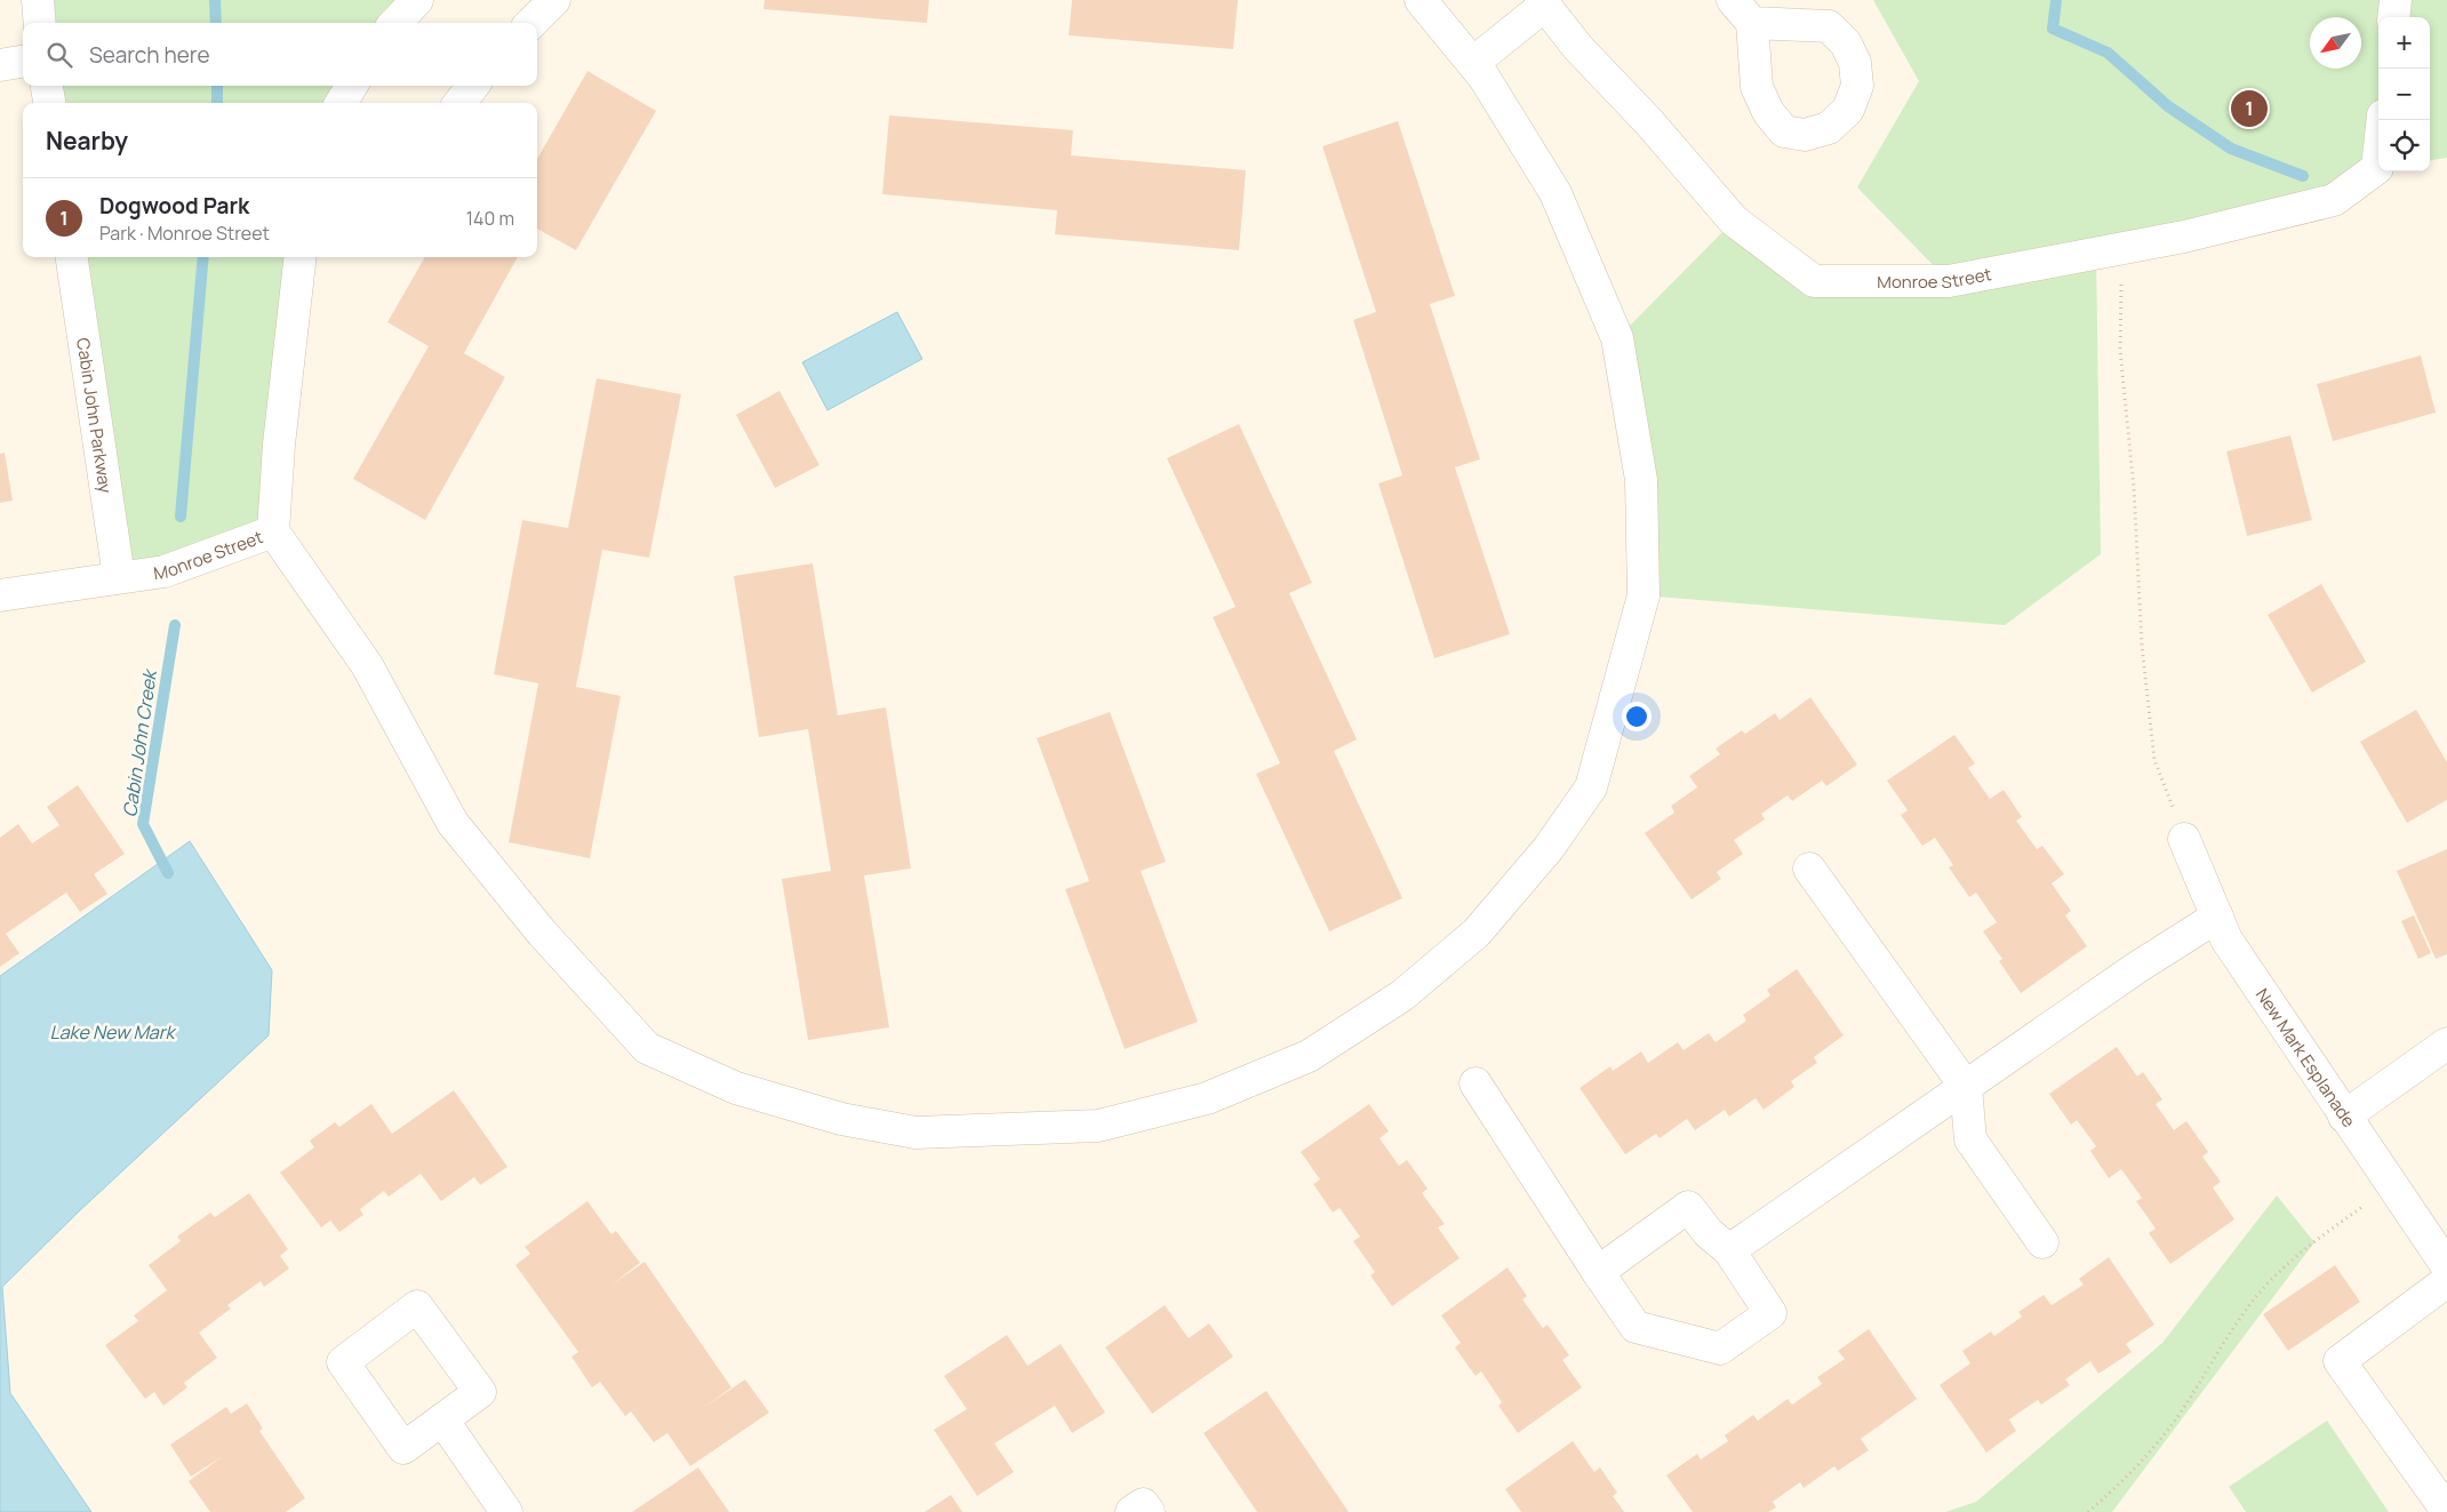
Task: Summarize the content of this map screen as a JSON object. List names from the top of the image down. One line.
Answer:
{"streets":{"street":["Monroe Street","Cabin John Parkway","New Mark Esplanade"]},"crossings":[["Monroe Street","Cabin John Parkway"]],"water":["Cabin John Creek","Lake New Mark"],"north":"bottom left","page":{"map_buttons":["+","−"],"search":"Search here","pins":"1","heading":"Nearby","list":[{"mark":"1","name":"Dogwood Park","note":"Park · Monroe Street","value":"140 m"}]}}
